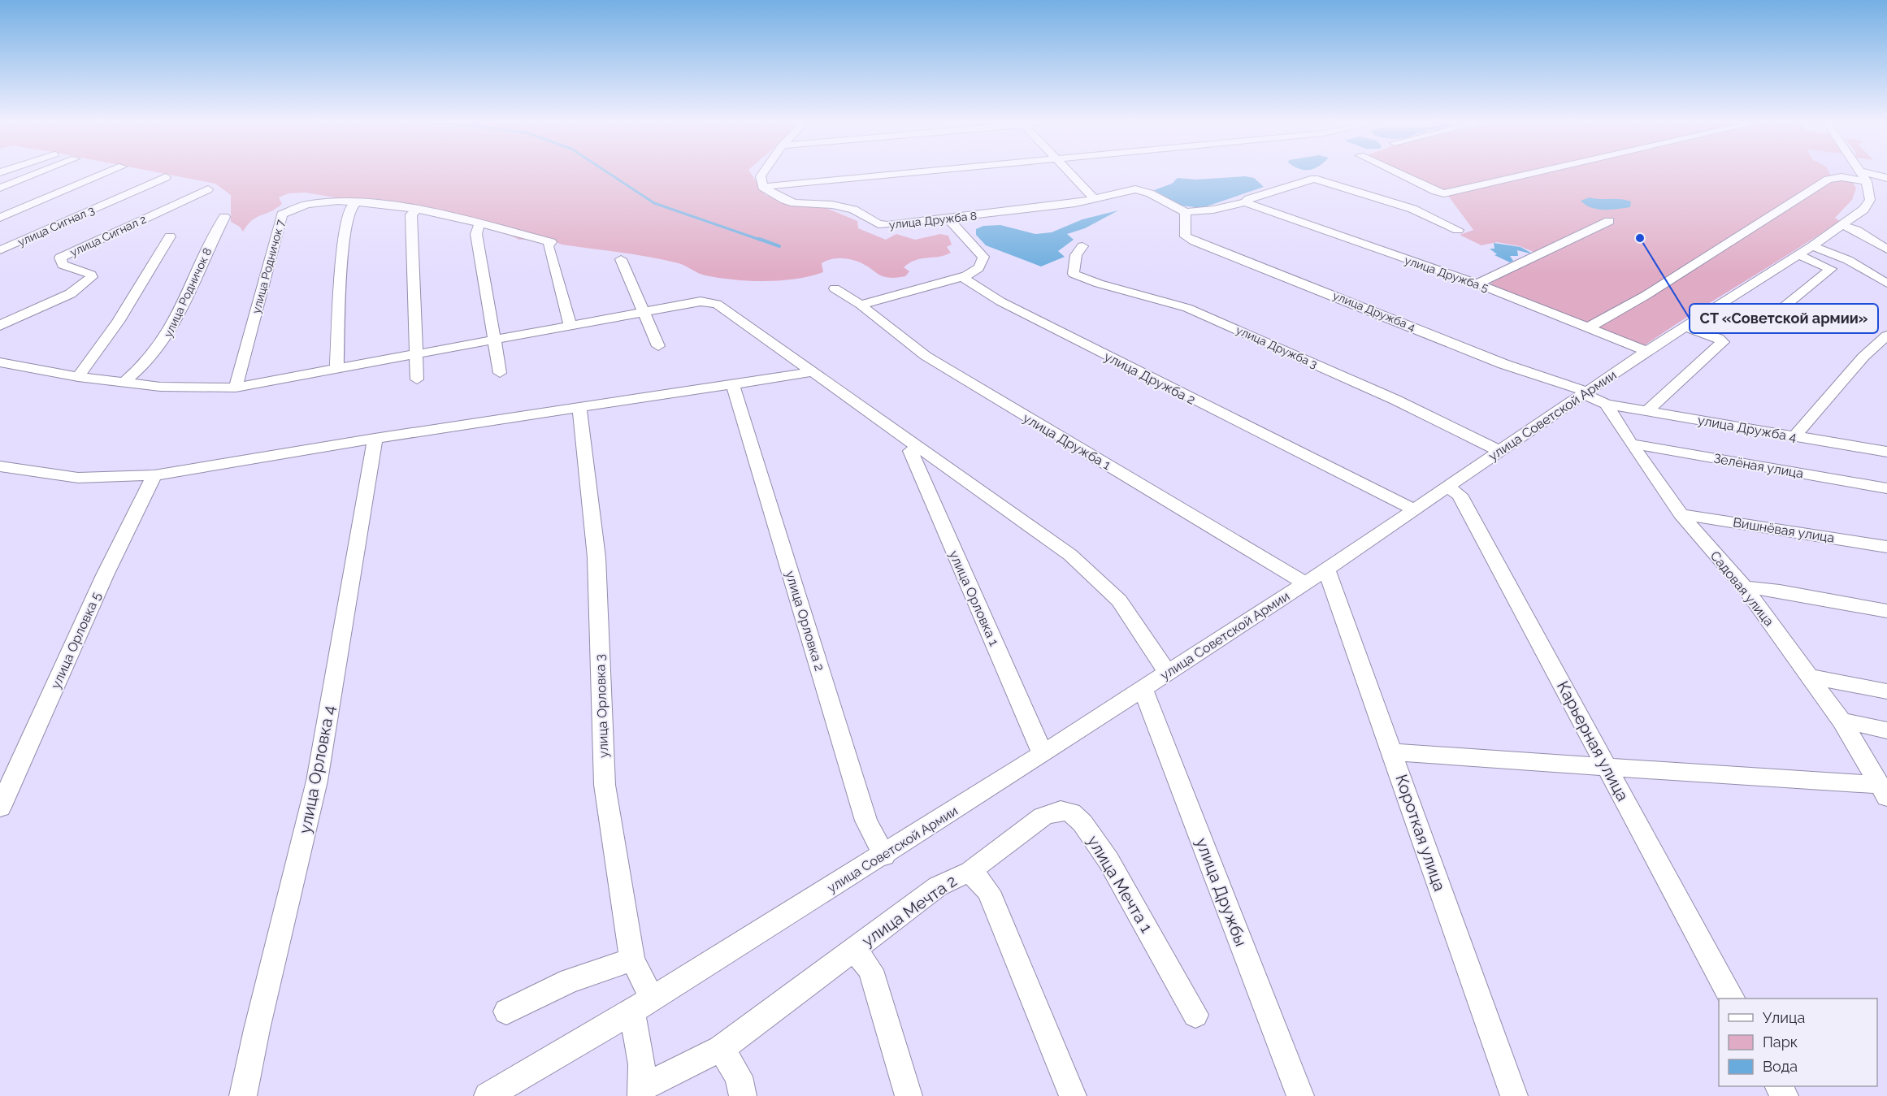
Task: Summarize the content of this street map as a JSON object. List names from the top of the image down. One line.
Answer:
{"streets":{"street":["улица Дружба 8","улица Сигнал 3","улица Сигнал 2","улица Родничок 7","улица Дружба 5","улица Родничок 8","улица Дружба 4","улица Дружба 3","улица Дружба 2","улица Советской Армии","улица Дружба 1","Зелёная улица","Вишнёвая улица","Садовая улица","улица Орловка 1","улица Орловка 2","улица Орловка 5","улица Орловка 3","Карьерная улица","улица Орловка 4","Короткая улица","улица Мечта 1","улица Дружбы","улица Мечта 2"]},"crossings":[["улица Дружба 8","улица Дружба 4"],["улица Дружба 5","улица Советской Армии"],["улица Дружба 4","улица Советской Армии"],["улица Дружба 4","Садовая улица"],["улица Дружба 3","улица Советской Армии"],["улица Дружба 2","улица Советской Армии"],["улица Советской Армии","улица Дружба 1"],["улица Советской Армии","улица Орловка 1"],["улица Советской Армии","улица Орловка 2"],["улица Советской Армии","улица Орловка 3"],["улица Советской Армии","Карьерная улица"],["улица Советской Армии","Короткая улица"],["улица Советской Армии","улица Дружбы"],["Зелёная улица","Садовая улица"],["Вишнёвая улица","Садовая улица"],["улица Орловка 3","улица Мечта 2"],["улица Мечта 1","улица Мечта 2"]],"places":["СТ «Советской армии»"],"legend":["Улица","Парк","Вода"]}
